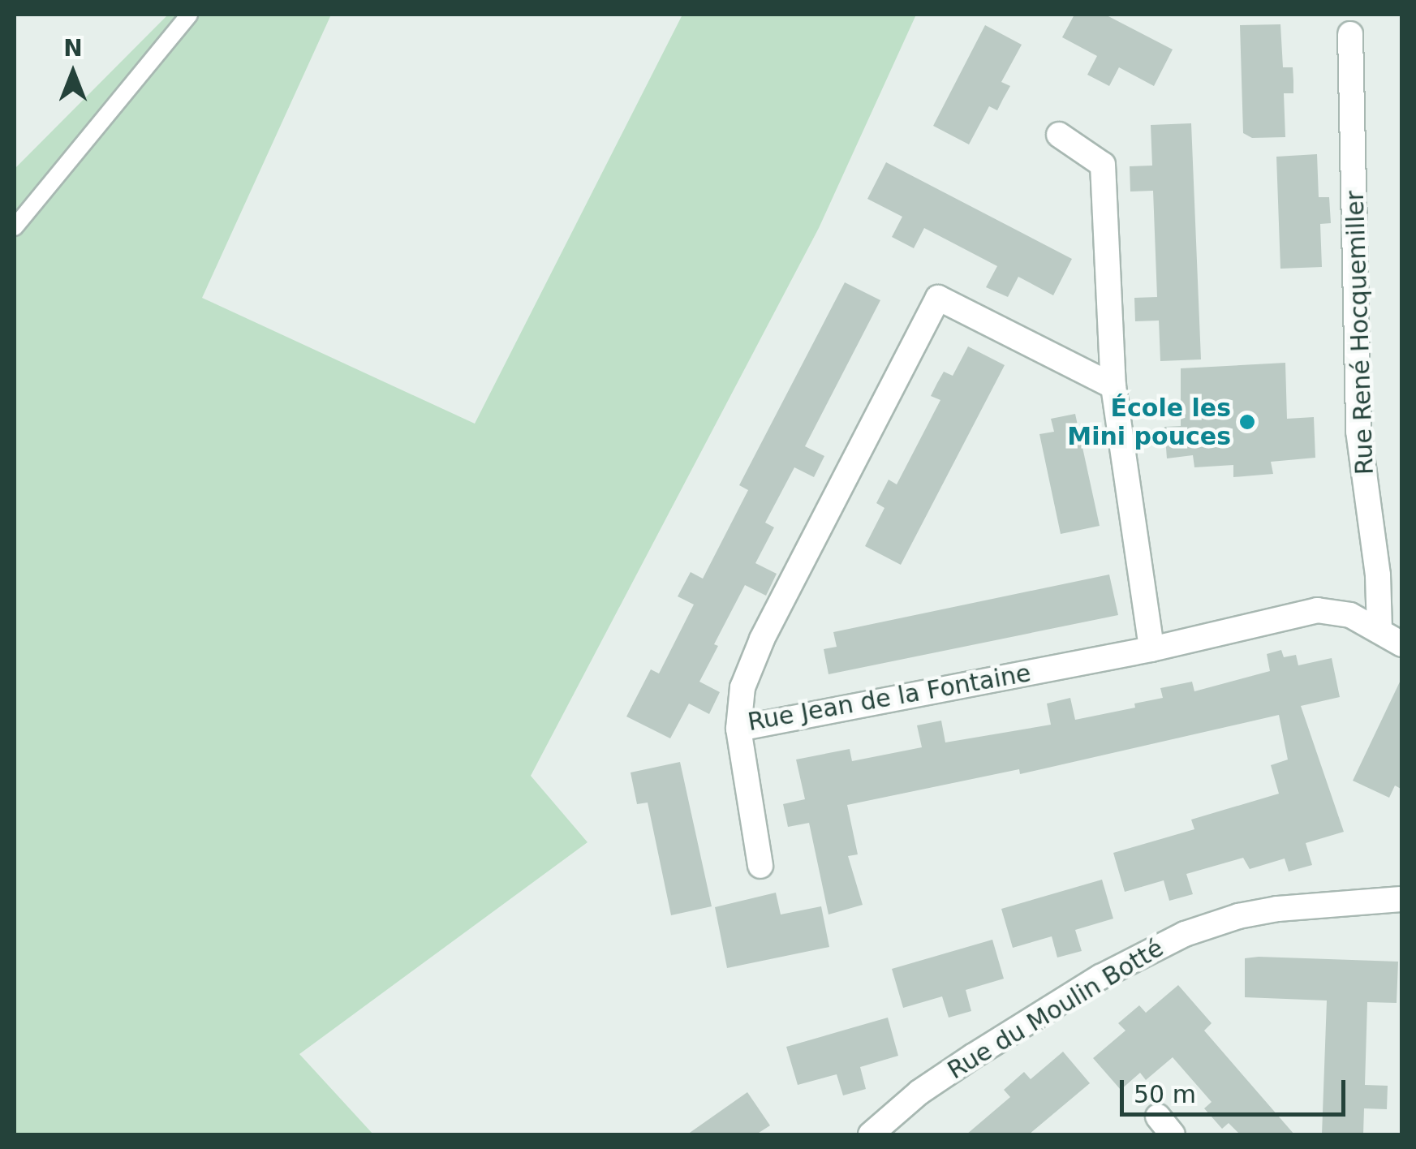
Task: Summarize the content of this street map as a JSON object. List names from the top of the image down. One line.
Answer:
{"streets":{"street":["Rue René Hocquemiller","Rue Jean de la Fontaine","Rue du Moulin Botté"]},"crossings":[["Rue René Hocquemiller","Rue Jean de la Fontaine"]],"places":["École les Mini pouces"],"scale_bar":"50 m","north":"top"}
